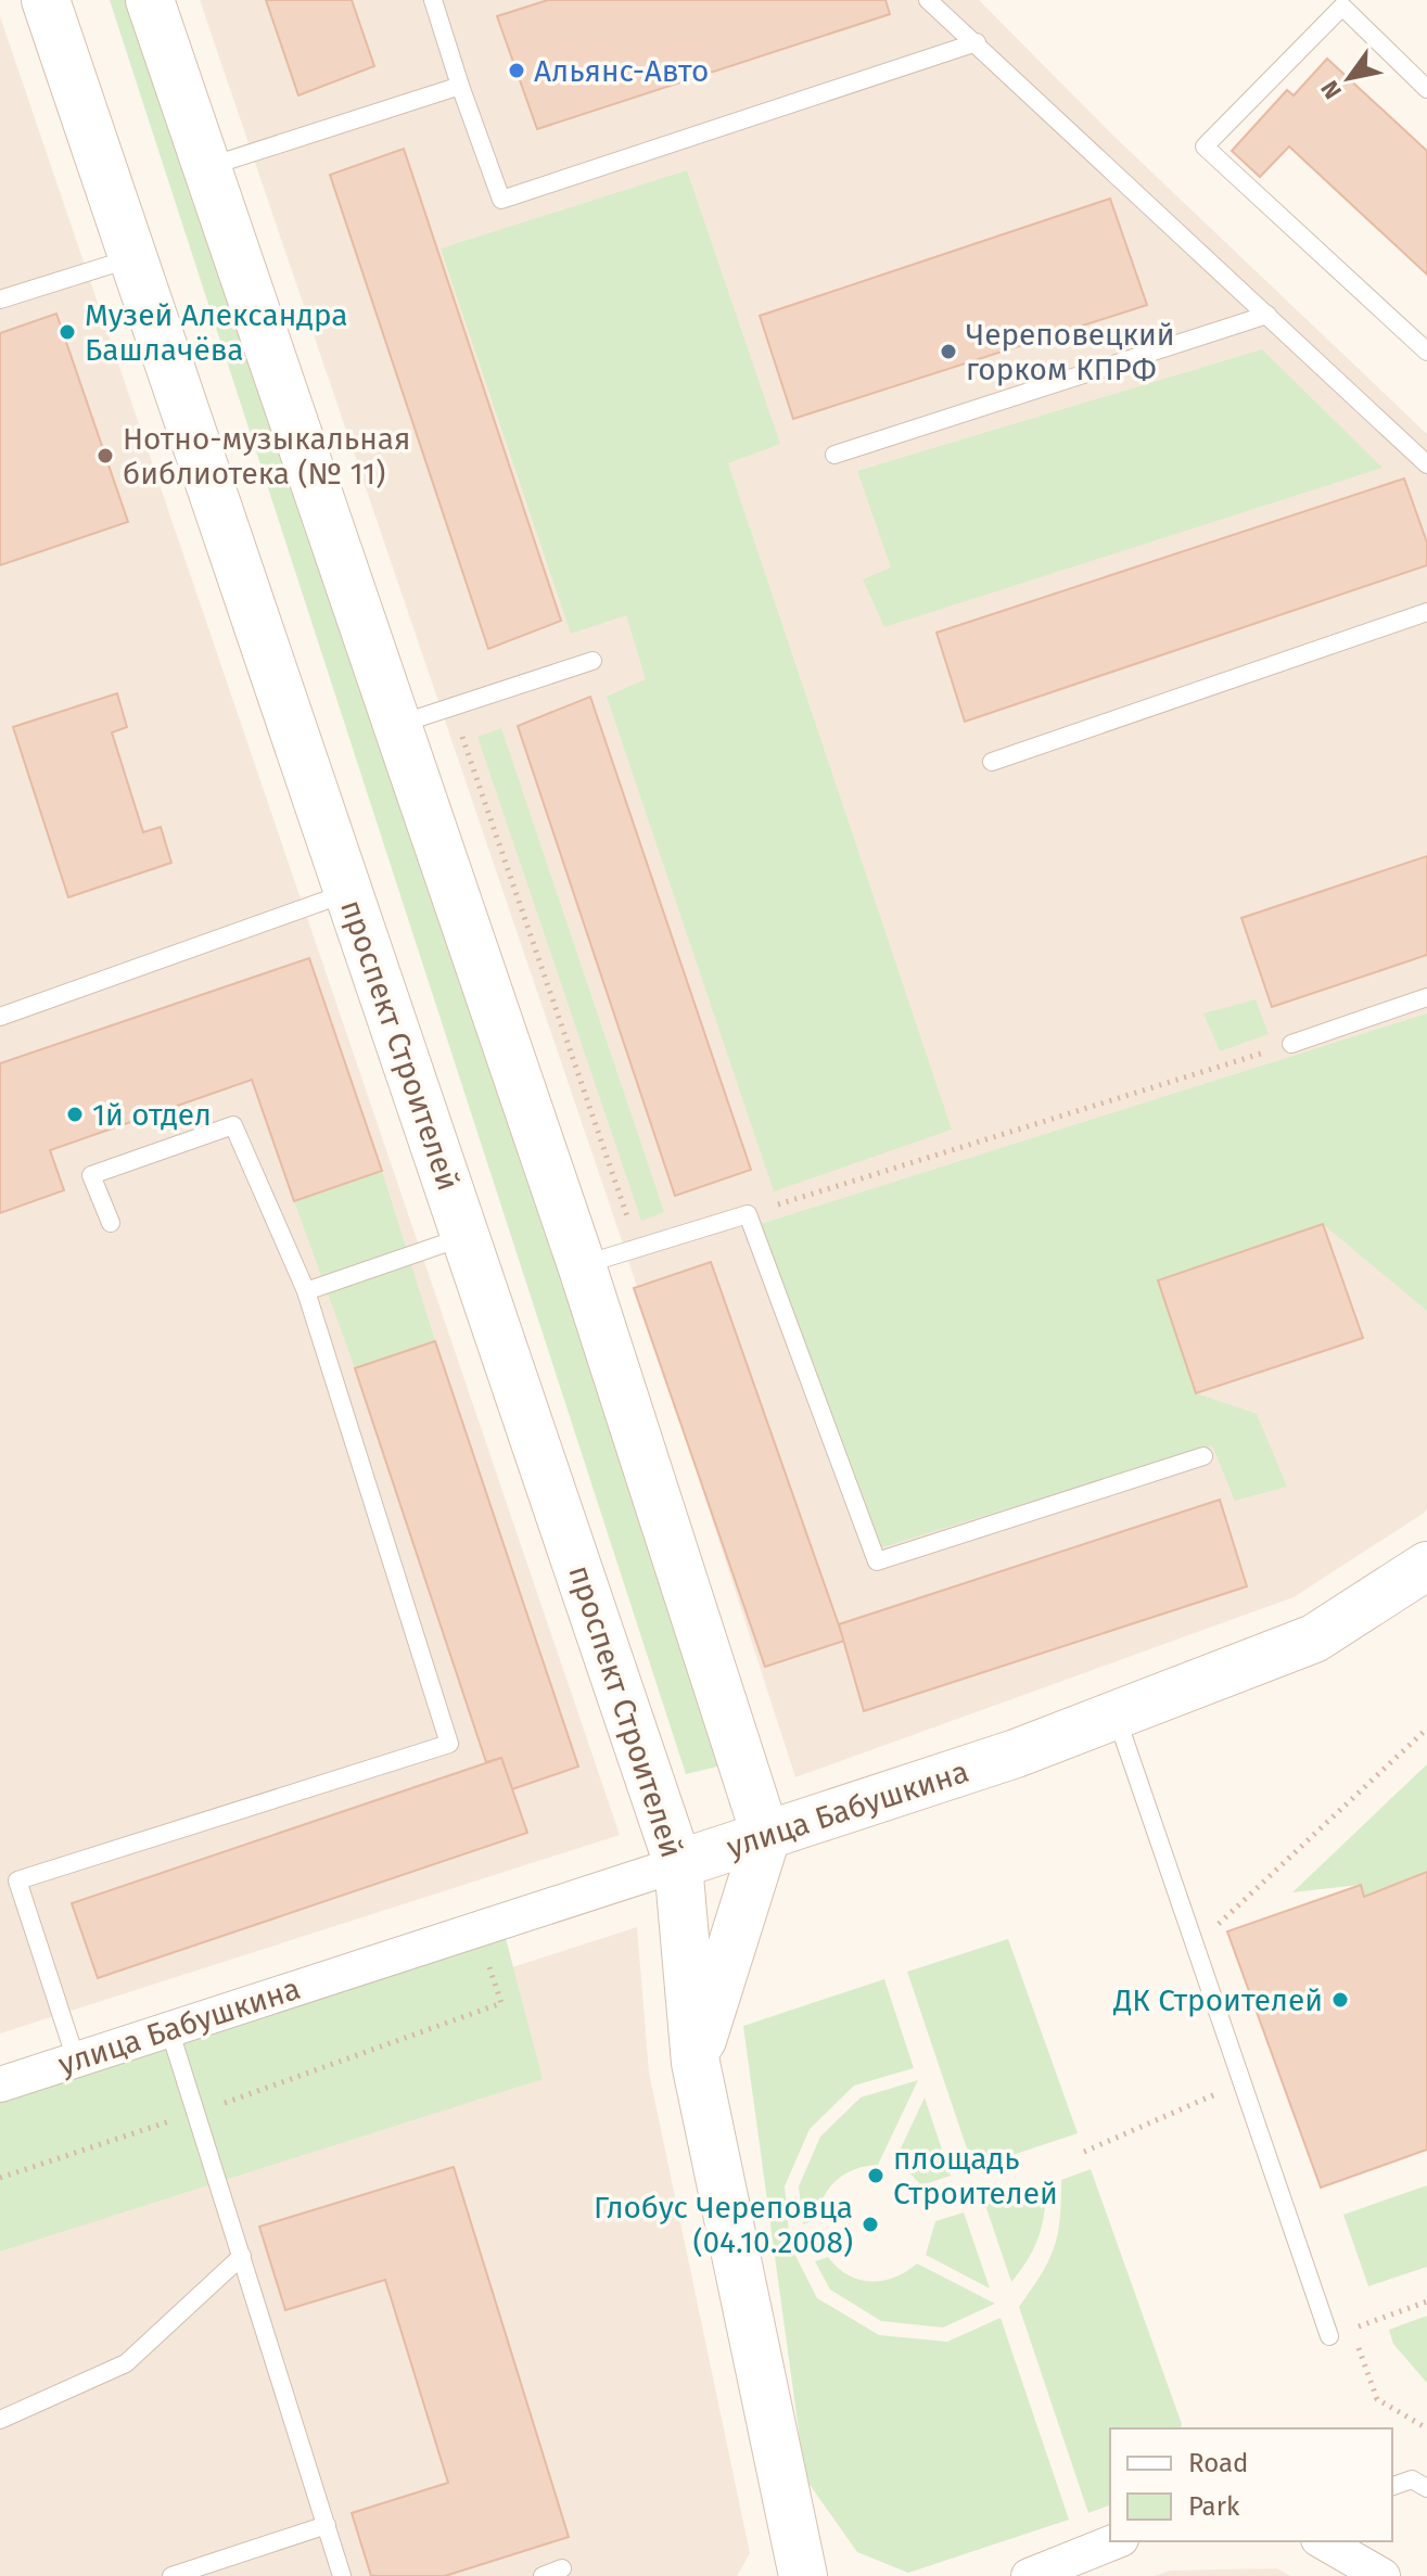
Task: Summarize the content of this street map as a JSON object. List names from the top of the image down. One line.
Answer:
{"streets":{"main road":["проспект Строителей","улица Бабушкина"]},"crossings":[["проспект Строителей","улица Бабушкина"]],"places":["Альянс-Авто","Музей Александра Башлачёва","Череповецкий горком КПРФ","Нотно-музыкальная библиотека (№ 11)","1й отдел","ДК Строителей","площадь Строителей","Глобус Череповца (04.10.2008)"],"legend":["Road","Park"],"north":"bottom left"}
